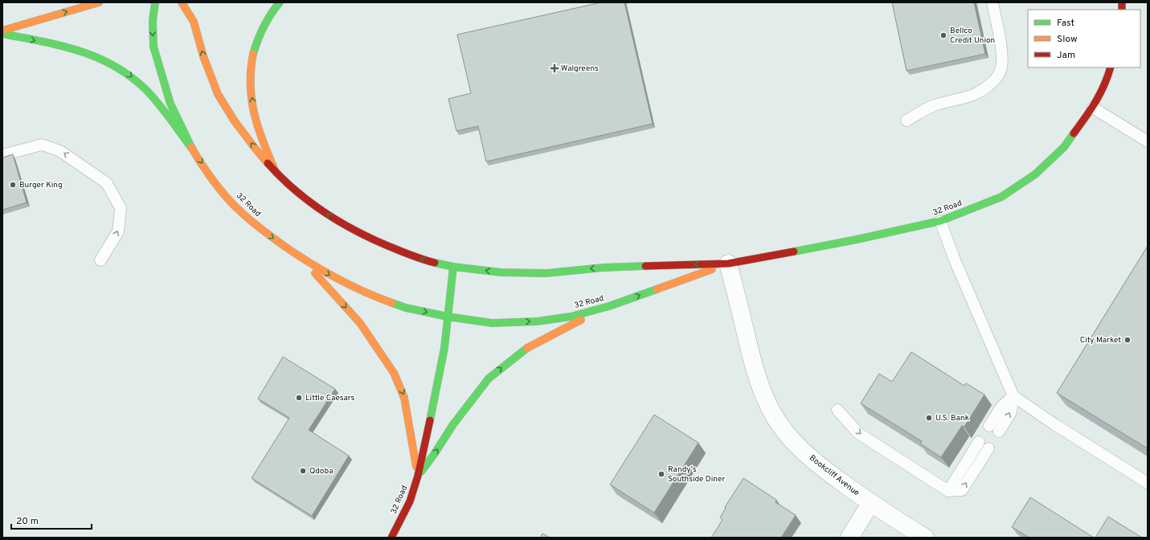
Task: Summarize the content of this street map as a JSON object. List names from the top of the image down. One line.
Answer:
{"streets":{"street":["32 Road","Bookcliff Avenue"]},"crossings":[["32 Road","Bookcliff Avenue"]],"places":{"other":["Bellco Credit Union","Burger King","City Market","Little Caesars","U.S. Bank","Qdoba","Randy's Southside Diner"],"health":["Walgreens"]},"legend":["Fast","Slow","Jam"],"scale_bar":"20 m"}
